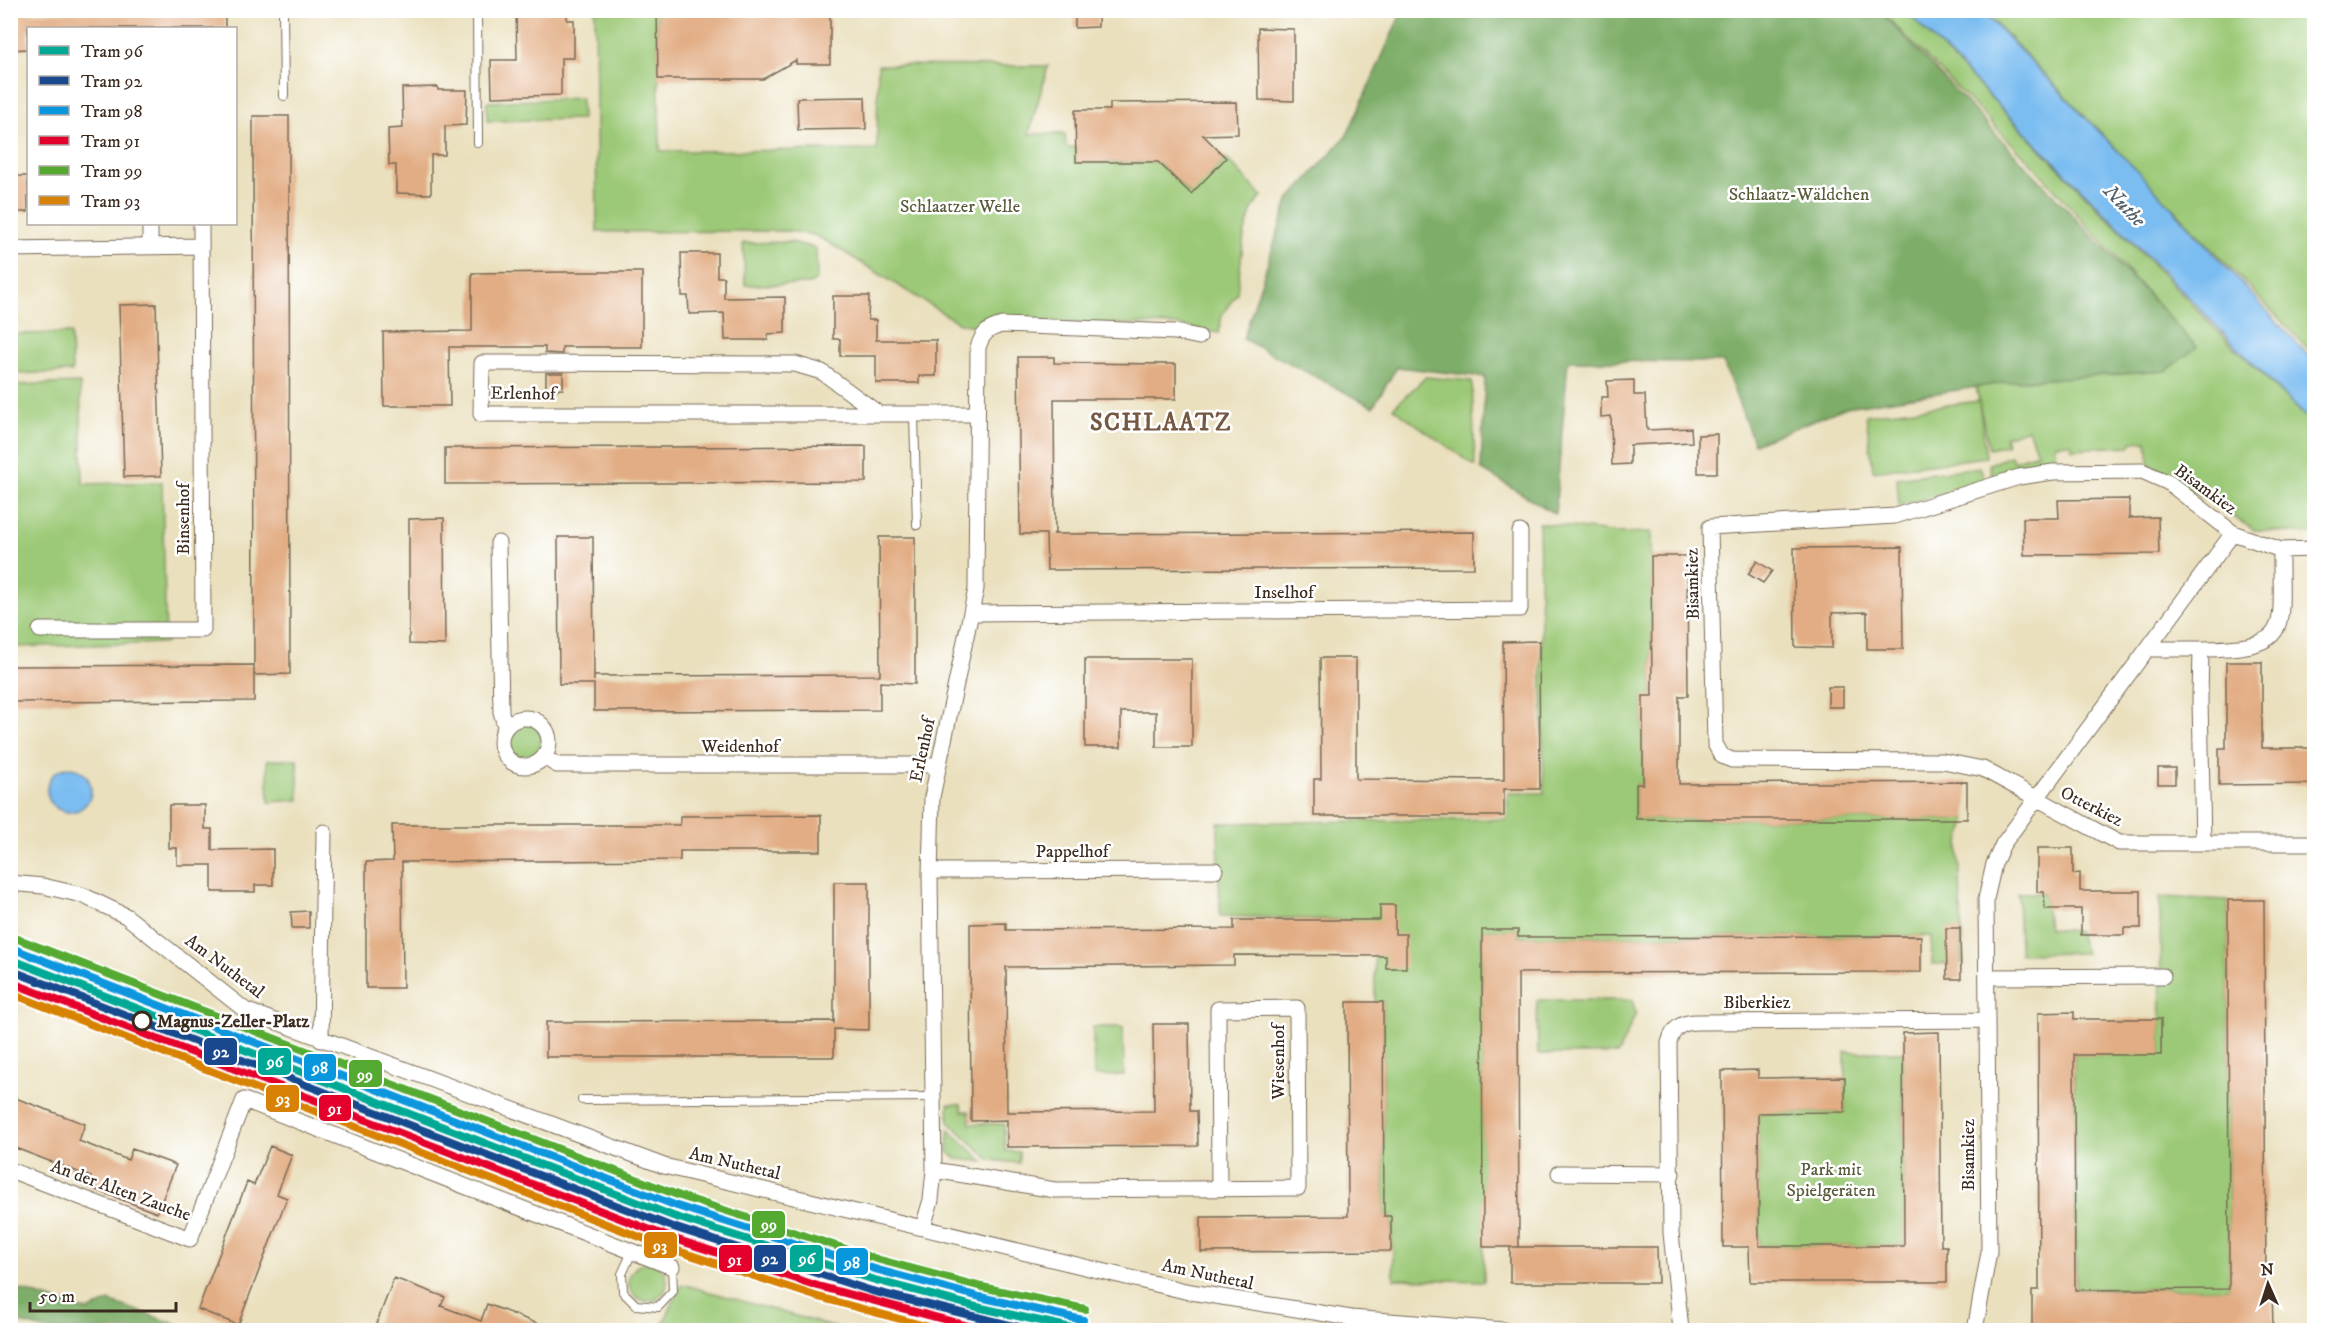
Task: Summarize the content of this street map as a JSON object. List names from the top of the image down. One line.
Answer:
{"streets":{"street":["Erlenhof","Bisamkiez","Binsenhof","Inselhof","Weidenhof","Otterkiez","Pappelhof","Am Nuthetal","Biberkiez","Wiesenhof","An der Alten Zauche"]},"crossings":[["Erlenhof","Inselhof"],["Erlenhof","Weidenhof"],["Erlenhof","Pappelhof"],["Erlenhof","Am Nuthetal"],["Erlenhof","Wiesenhof"],["Bisamkiez","Otterkiez"],["Bisamkiez","Biberkiez"]],"districts":["SCHLAATZ"],"water":["Nuthe"],"parks":["Schlaatz-Wäldchen","Schlaatzer Welle","Park mit Spielgeräten"],"places":["Magnus-Zeller-Platz"],"lines":["tram line 99","tram line 98","tram line 96","tram line 92","tram line 91","tram line 93"],"legend":["Tram 96","Tram 92","Tram 98","Tram 91","Tram 99","Tram 93"],"scale_bar":"50 m","north":"top"}
